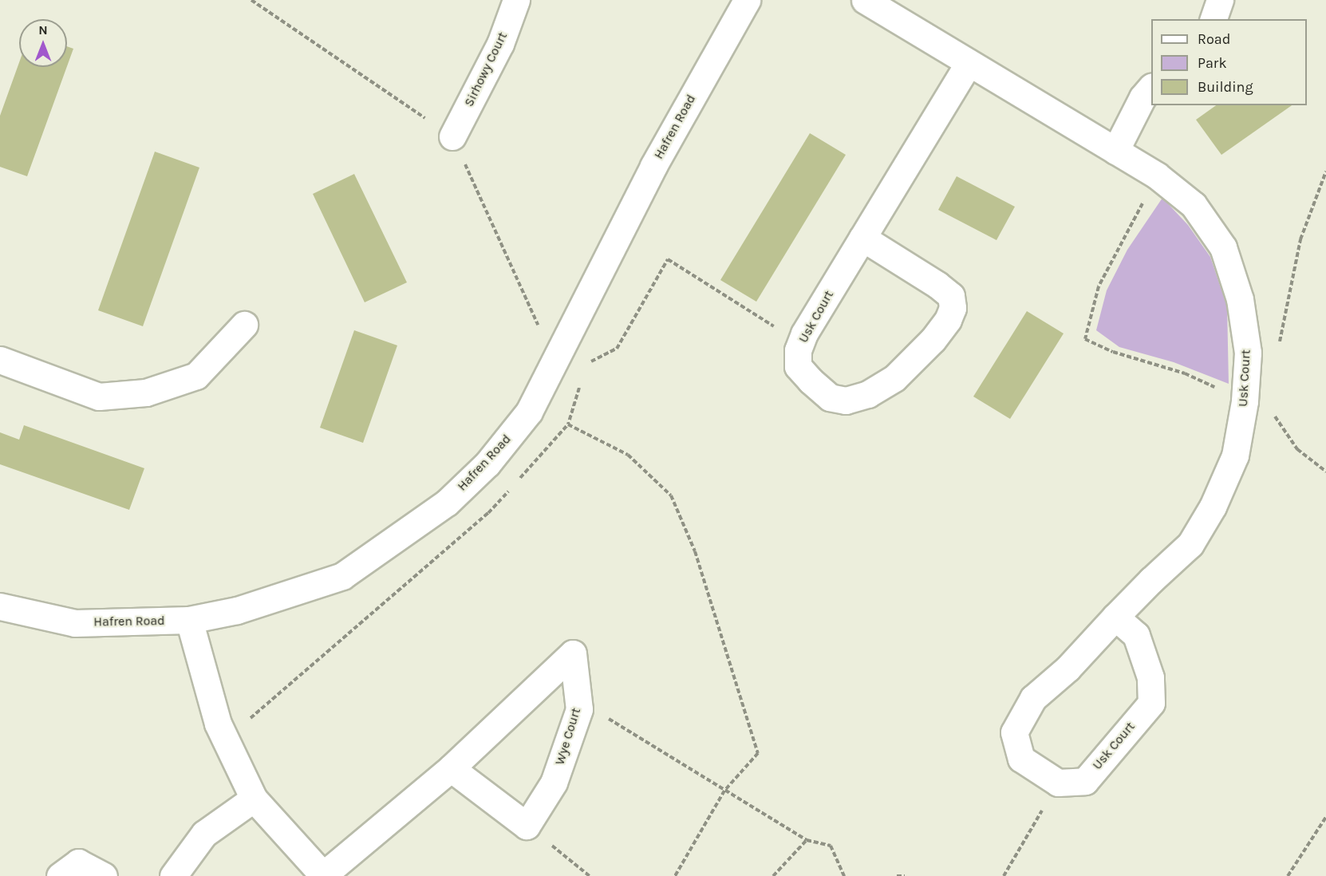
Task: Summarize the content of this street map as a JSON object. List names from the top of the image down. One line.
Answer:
{"streets":{"street":["Sirhowy Court","Hafren Road","Usk Court","Wye Court"]},"crossings":[["Hafren Road","Wye Court"]],"legend":["Road","Park","Building"],"north":"top"}
